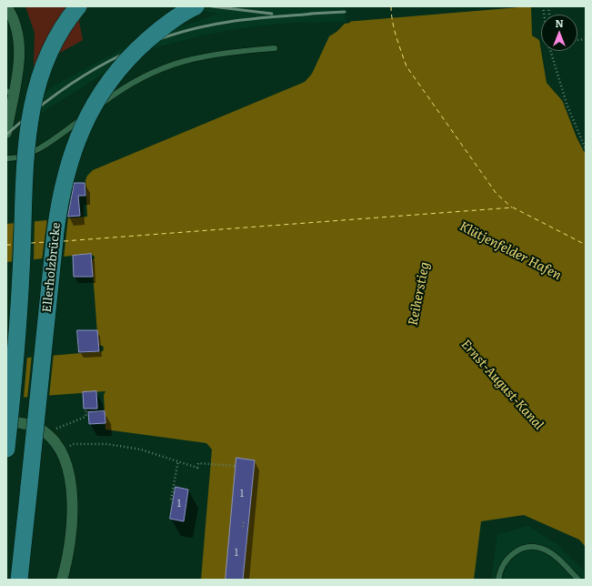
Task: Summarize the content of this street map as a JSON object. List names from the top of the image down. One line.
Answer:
{"streets":{"main road":["Ellerholzbrücke"]},"water":["Klütjenfelder Hafen","Reiherstieg","Ernst-August-Kanal"],"house_numbers":["1","1","1"],"north":"top"}
